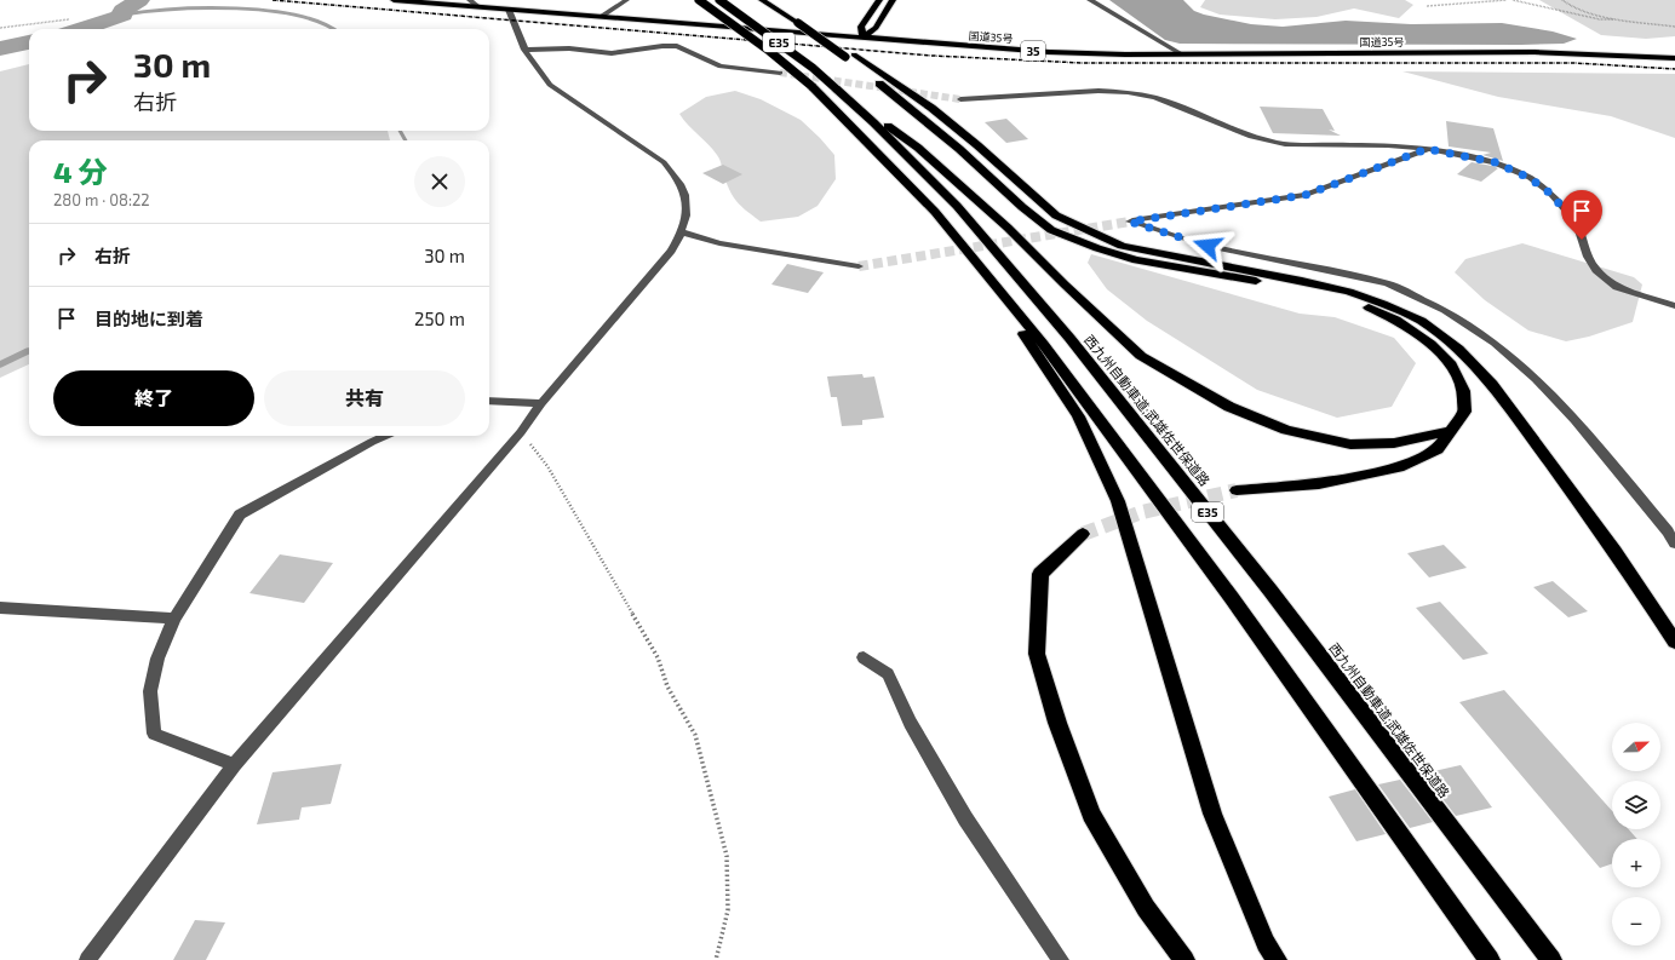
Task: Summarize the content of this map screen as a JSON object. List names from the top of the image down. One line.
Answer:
{"streets":{"highway":["国道35号","E35","35","西九州自動車道;武雄佐世保道路"]},"north":"right","page":{"turn":["30 m","右折"],"heading":["4 分","280 m · 08:22"],"list":[{"name":"右折","value":"30 m"},{"name":"目的地に到着","value":"250 m"}],"buttons":["終了","共有"],"map_buttons":["+","−"]}}
